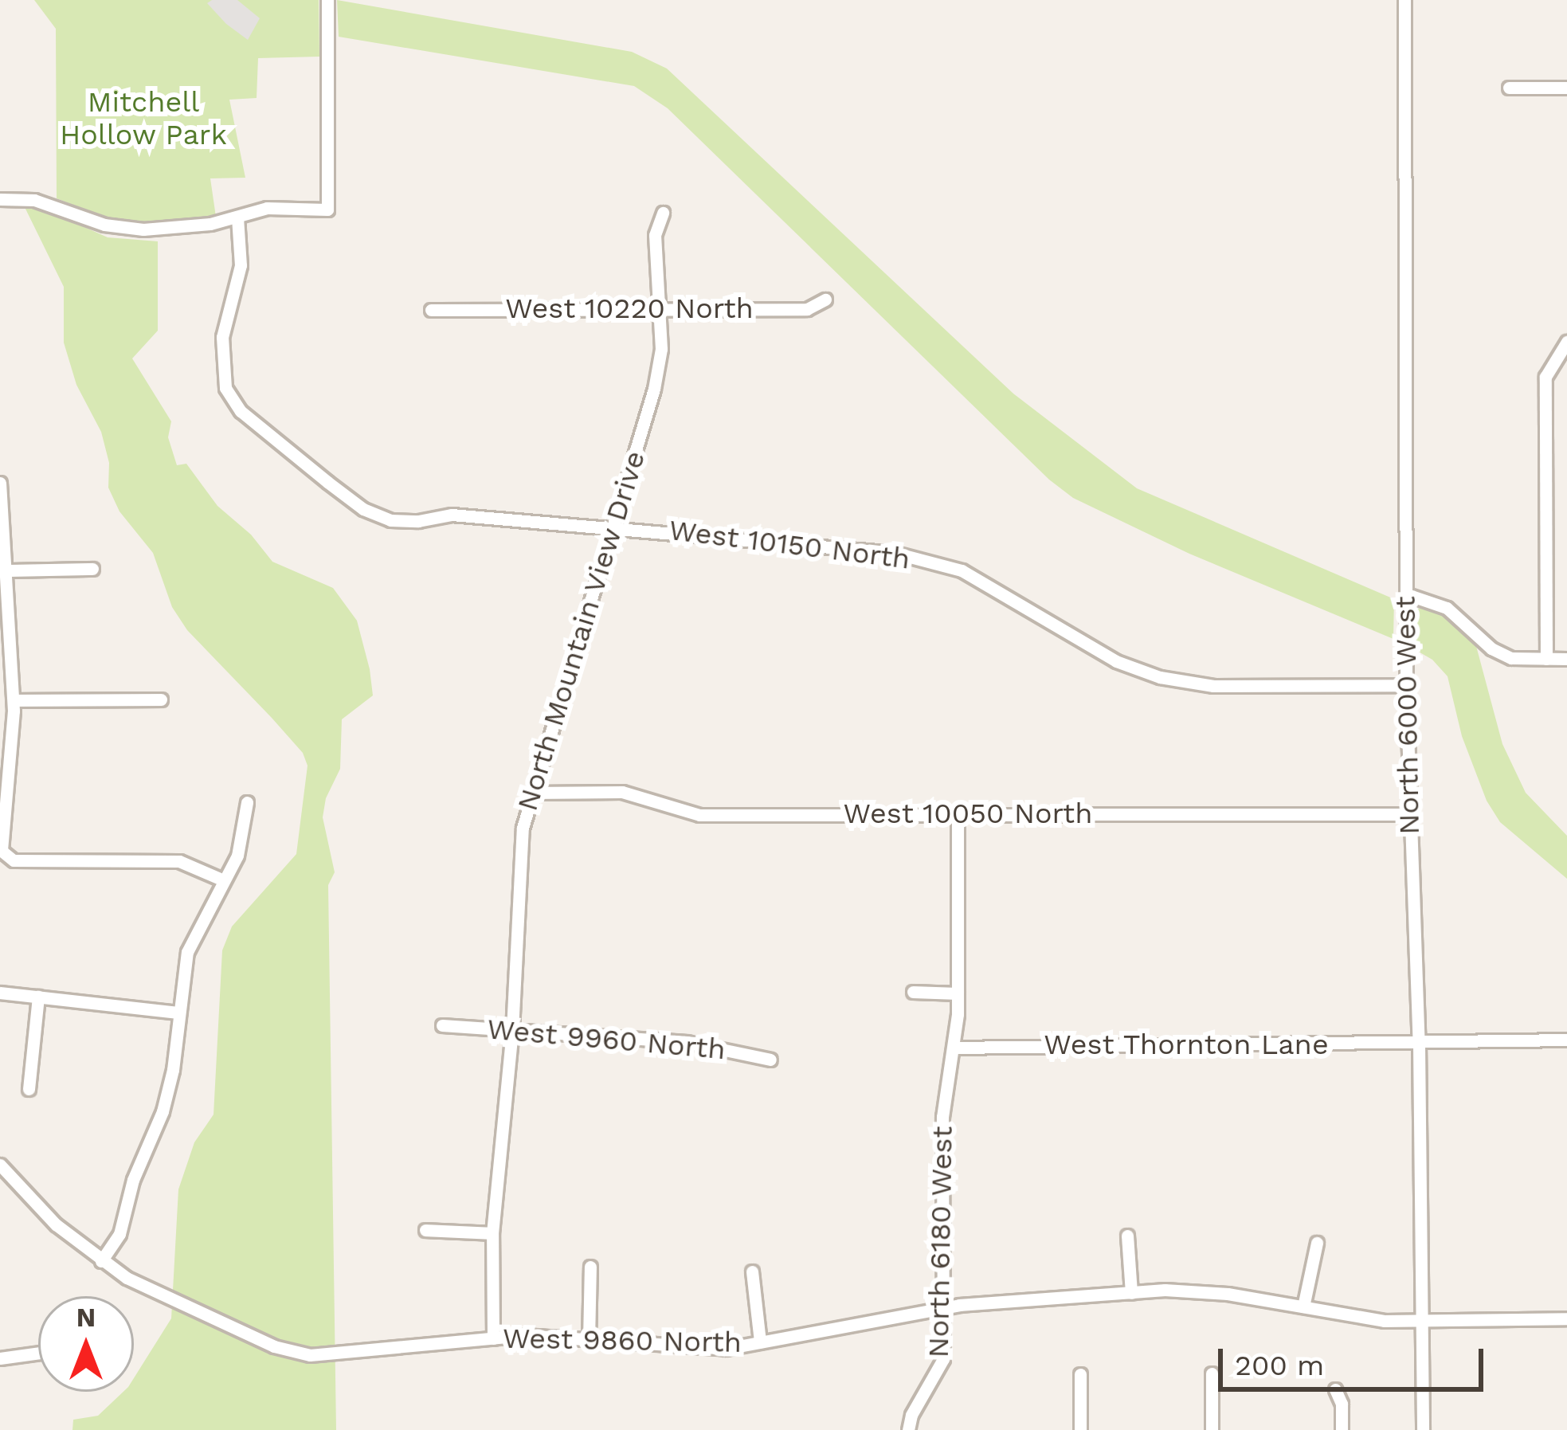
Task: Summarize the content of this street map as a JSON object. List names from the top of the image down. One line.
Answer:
{"streets":{"street":["West 10220 North","West 10150 North","North Mountain View Drive","North 6000 West","West 10050 North","West 9960 North","West Thornton Lane","North 6180 West","West 9860 North"]},"crossings":[["West 10220 North","North Mountain View Drive"],["West 10150 North","North Mountain View Drive"],["West 10150 North","North 6000 West"],["North Mountain View Drive","West 10050 North"],["North Mountain View Drive","West 9960 North"],["North Mountain View Drive","West 9860 North"],["North 6000 West","West 10050 North"],["North 6000 West","West Thornton Lane"],["West 10050 North","North 6180 West"],["West Thornton Lane","North 6180 West"],["North 6180 West","West 9860 North"]],"parks":["Mitchell Hollow Park"],"scale_bar":"200 m","north":"top"}
